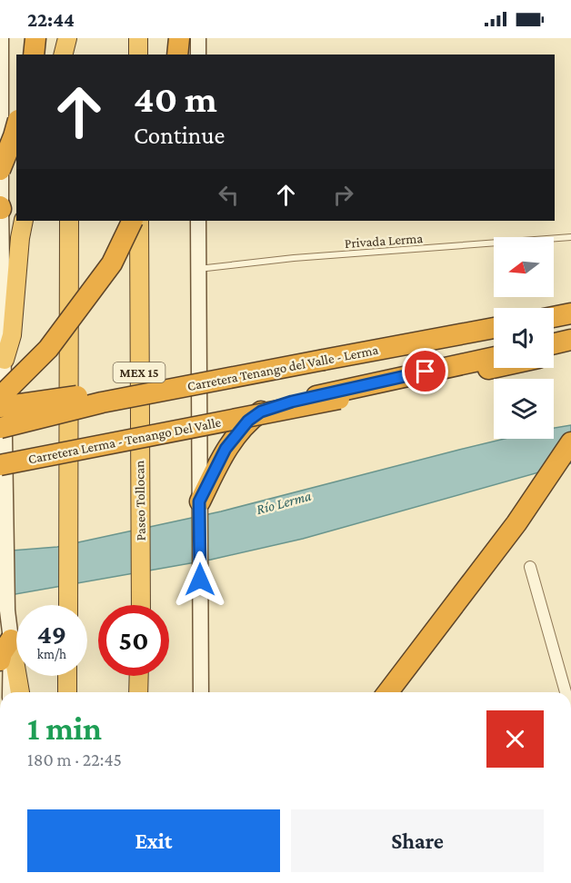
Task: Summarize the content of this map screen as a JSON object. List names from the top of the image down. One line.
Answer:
{"streets":{"highway":["Carretera Tenango del Valle - Lerma","MEX 15","Carretera Lerma - Tenango Del Valle","Paseo Tollocan"],"lane":["Privada Lerma"]},"water":["Río Lerma"],"north":"left","page":{"status":"22:44","turn":["40 m","Continue"],"speed":"49 km/h","limit":"50","heading":["1 min","180 m · 22:45"],"buttons":["Exit","Share"]}}
